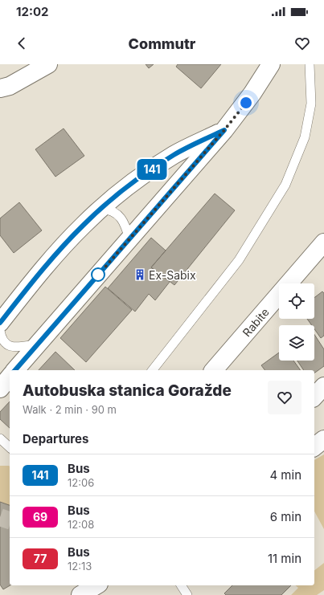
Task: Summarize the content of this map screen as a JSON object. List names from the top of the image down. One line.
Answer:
{"streets":{"street":["Rabite"]},"places":{"building":["Ex-Sabix"]},"lines":["bus line 141"],"page":{"status":"12:02","header":"Commutr","on_map":"141","heading":[["Autobuska stanica Goražde","Walk · 2 min · 90 m"],"Departures"],"list":[{"mark":"141","name":"Bus","note":"12:06","value":"4 min"},{"mark":"69","name":"Bus","note":"12:08","value":"6 min"},{"mark":"77","name":"Bus","note":"12:13","value":"11 min"}]}}
